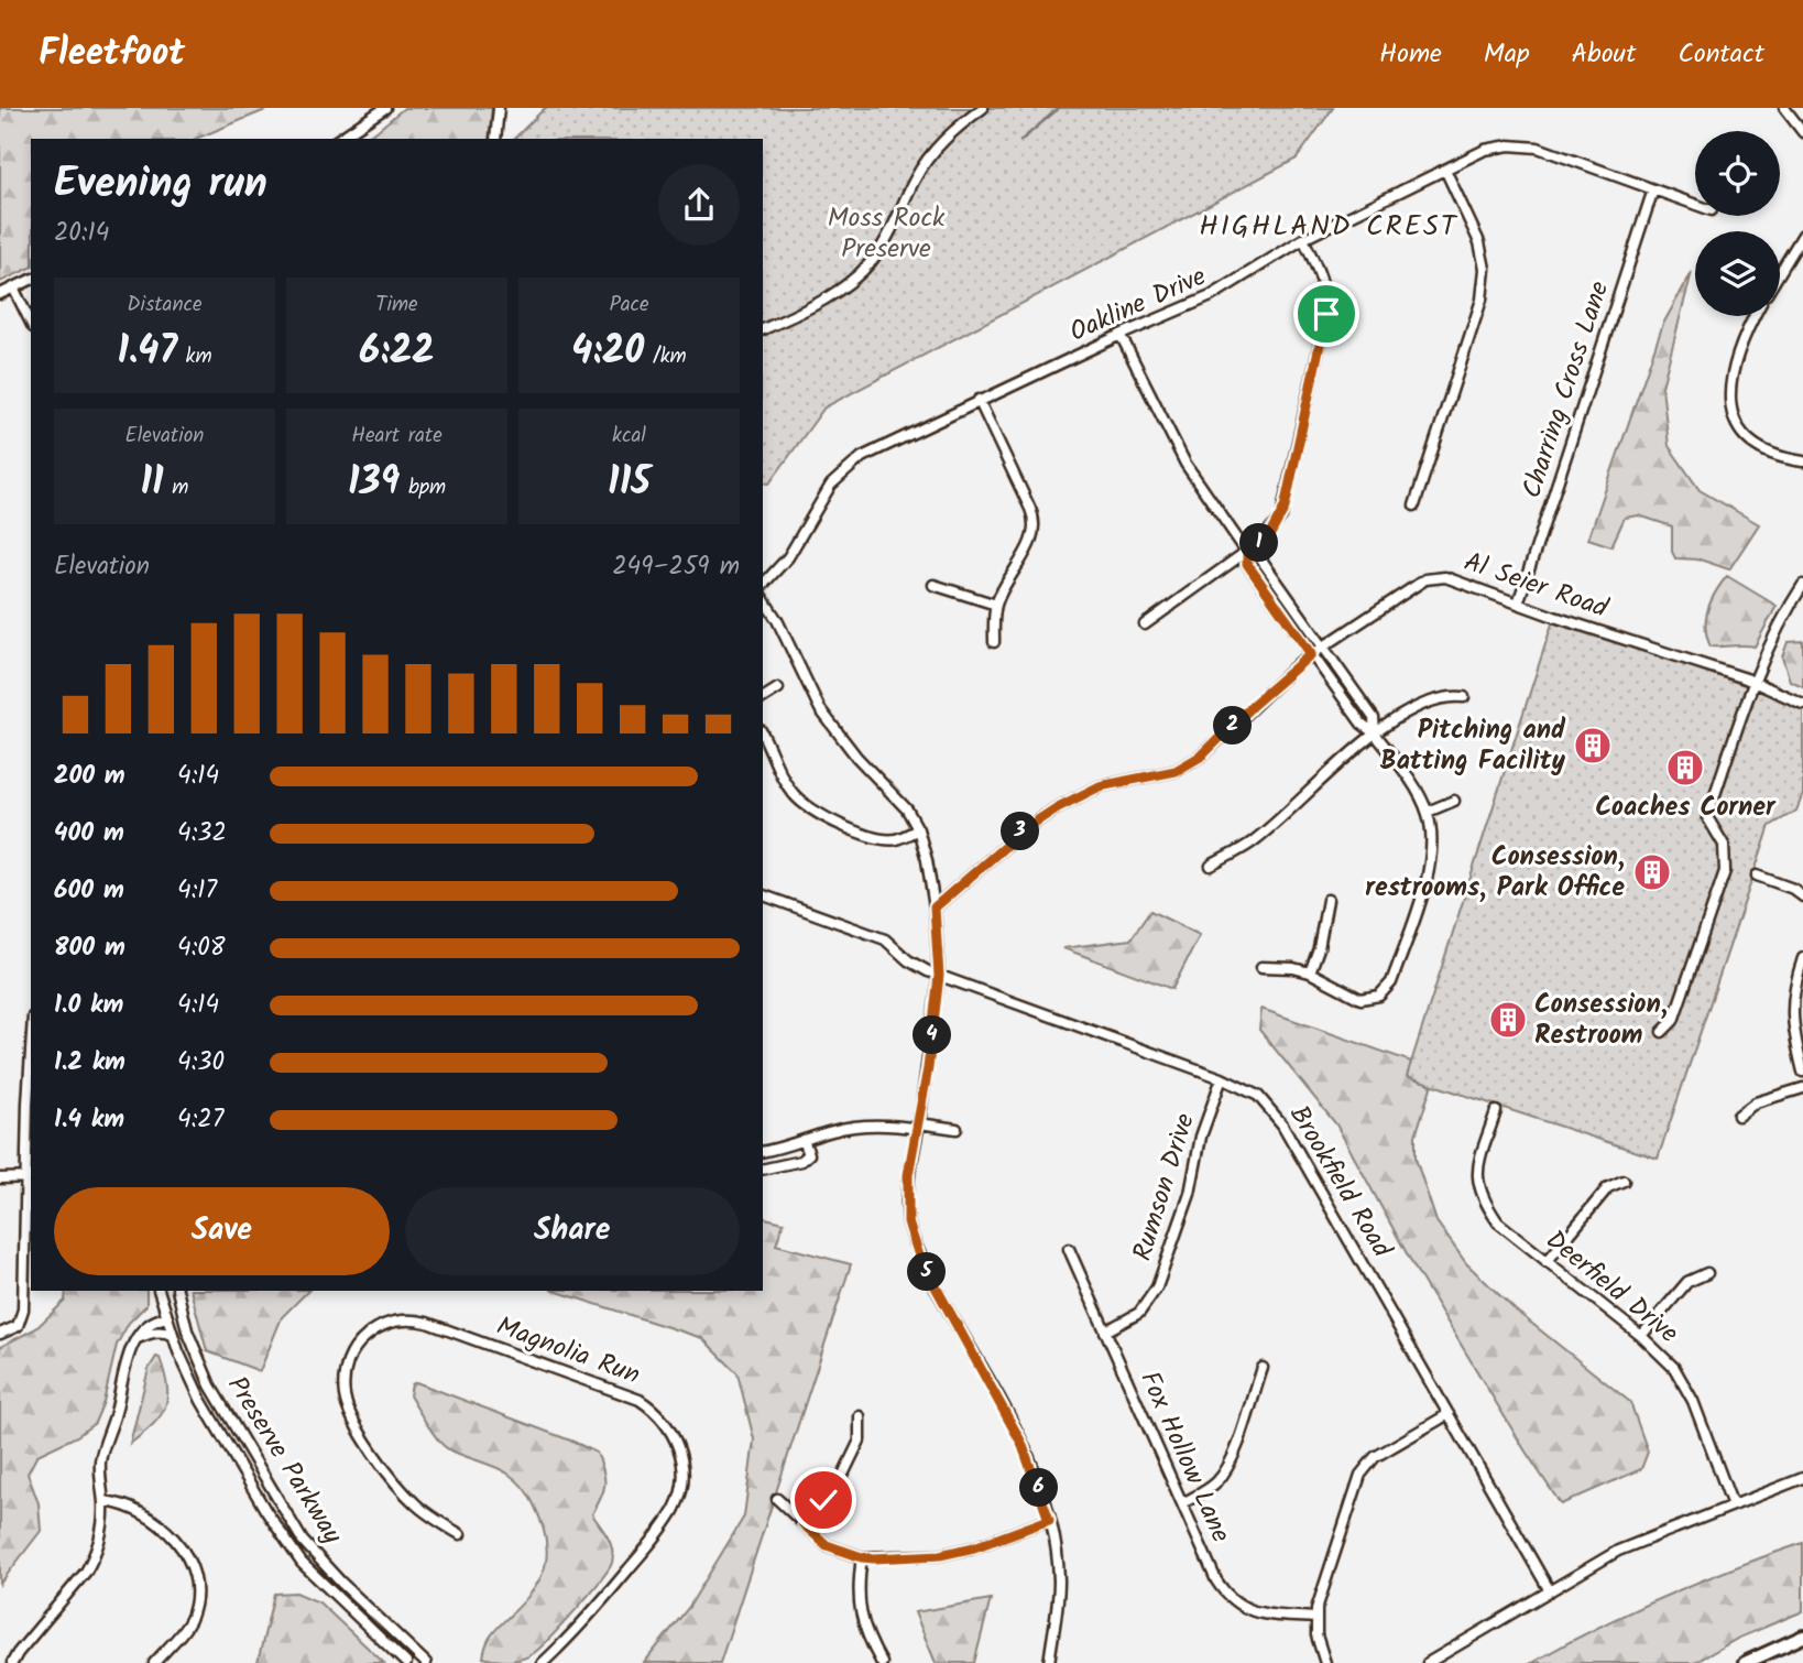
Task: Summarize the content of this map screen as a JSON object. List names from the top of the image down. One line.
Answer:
{"streets":{"street":["Oakline Drive","Charring Cross Lane","Al Seier Road","Brookfield Road","Rumson Drive","Deerfield Drive","Magnolia Run","Fox Hollow Lane","Preserve Parkway"]},"crossings":[["Oakline Drive","Charring Cross Lane"],["Charring Cross Lane","Al Seier Road"],["Brookfield Road","Rumson Drive"],["Rumson Drive","Fox Hollow Lane"]],"districts":["HIGHLAND CREST"],"parks":["Moss Rock Preserve"],"places":{"building":["Pitching and Batting Facility","Coaches Corner","Consession, restrooms, Park Office","Consession, Restroom"]},"page":{"header":"Fleetfoot","nav":["Home","Map","About","Contact"],"heading":["Evening run","20:14"],"stats":[["Distance","1.47 km"],["Time","6:22"],["Pace","4:20 /km"],["Elevation","11 m"],["Heart rate","139 bpm"],["kcal","115"]],"pins":["1","2","3","4","5","6"],"chart":["Elevation","249–259 m"],"list":[{"name":"200 m","note":"4:14"},{"name":"400 m","note":"4:32"},{"name":"600 m","note":"4:17"},{"name":"800 m","note":"4:08"},{"name":"1.0 km","note":"4:14"},{"name":"1.2 km","note":"4:30"},{"name":"1.4 km","note":"4:27"}],"buttons":["Save","Share"]}}
